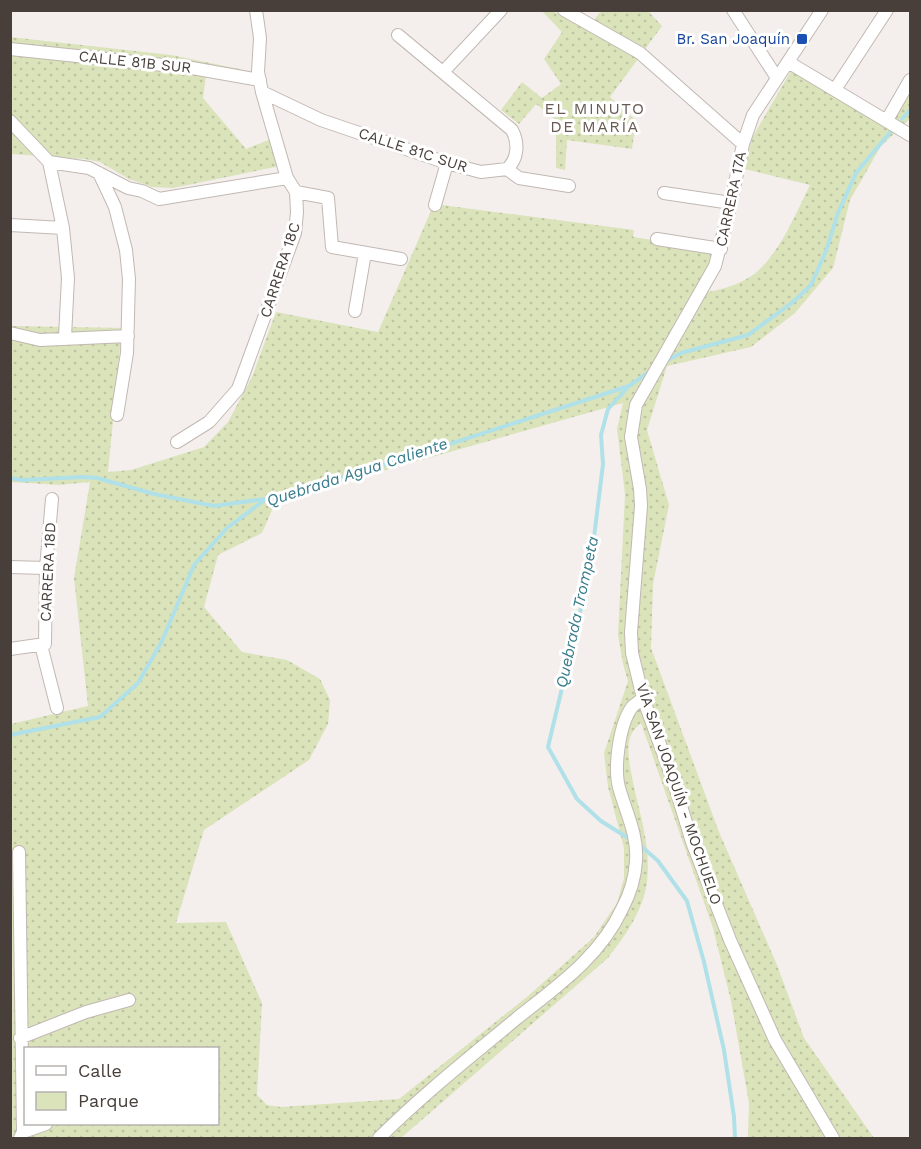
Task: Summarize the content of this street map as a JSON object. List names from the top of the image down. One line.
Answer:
{"streets":{"street":["CALLE 81B SUR","CALLE 81C SUR","CARRERA 17A","CARRERA 18C","CARRERA 18D","VÍA SAN JOAQUÍN - MOCHUELO"]},"crossings":[["CALLE 81B SUR","CALLE 81C SUR"],["CARRERA 17A","VÍA SAN JOAQUÍN - MOCHUELO"]],"districts":["EL MINUTO DE MARÍA"],"water":["Quebrada Agua Caliente","Quebrada Trompeta"],"places":{"transit":["Br. San Joaquín"]},"legend":["Calle","Parque"]}
